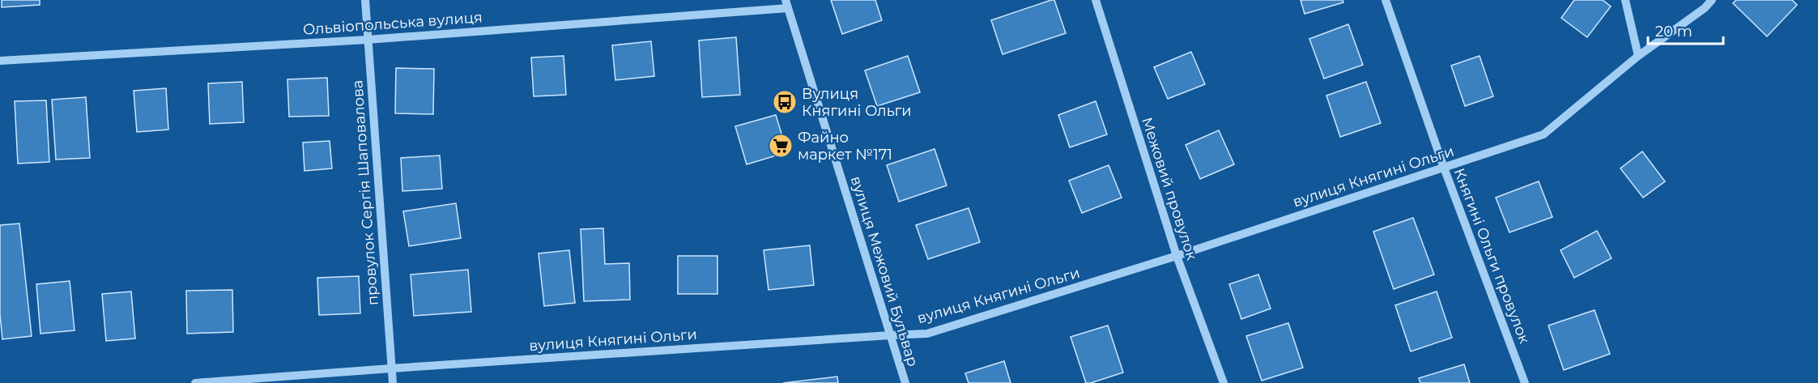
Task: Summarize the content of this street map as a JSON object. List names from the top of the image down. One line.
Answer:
{"streets":{"street":["Ольвіопольська вулиця","вулиця Княгині Ольги","Межовий провулок","провулок Сергія Шаповалова","Княгині Ольги провулок","вулиця Межовий Бульвар"]},"crossings":[["Ольвіопольська вулиця","провулок Сергія Шаповалова"],["Ольвіопольська вулиця","вулиця Межовий Бульвар"],["вулиця Княгині Ольги","Межовий провулок"],["вулиця Княгині Ольги","провулок Сергія Шаповалова"],["вулиця Княгині Ольги","Княгині Ольги провулок"],["вулиця Княгині Ольги","вулиця Межовий Бульвар"]],"places":{"bus stop":["Вулиця Княгині Ольги"],"supermarket":["Файно маркет №171"]},"scale_bar":"20 m"}
